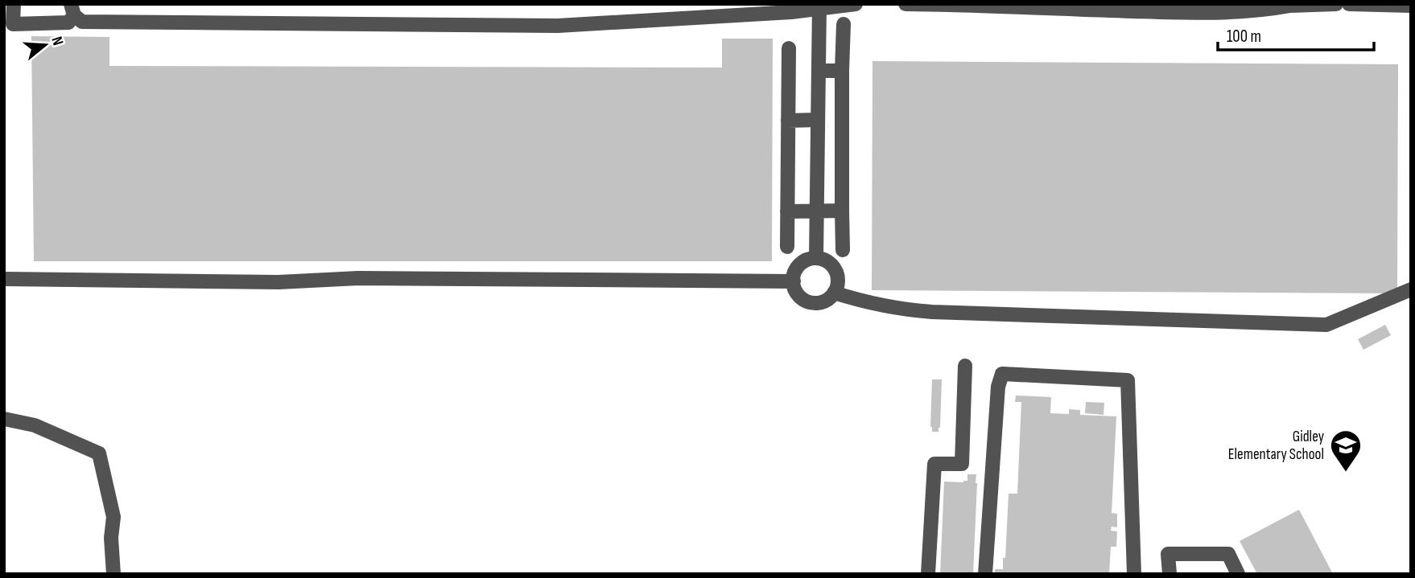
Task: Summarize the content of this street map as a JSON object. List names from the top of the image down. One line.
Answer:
{"places":{"school or university":["Gidley Elementary School"]},"scale_bar":"100 m","north":"right"}
